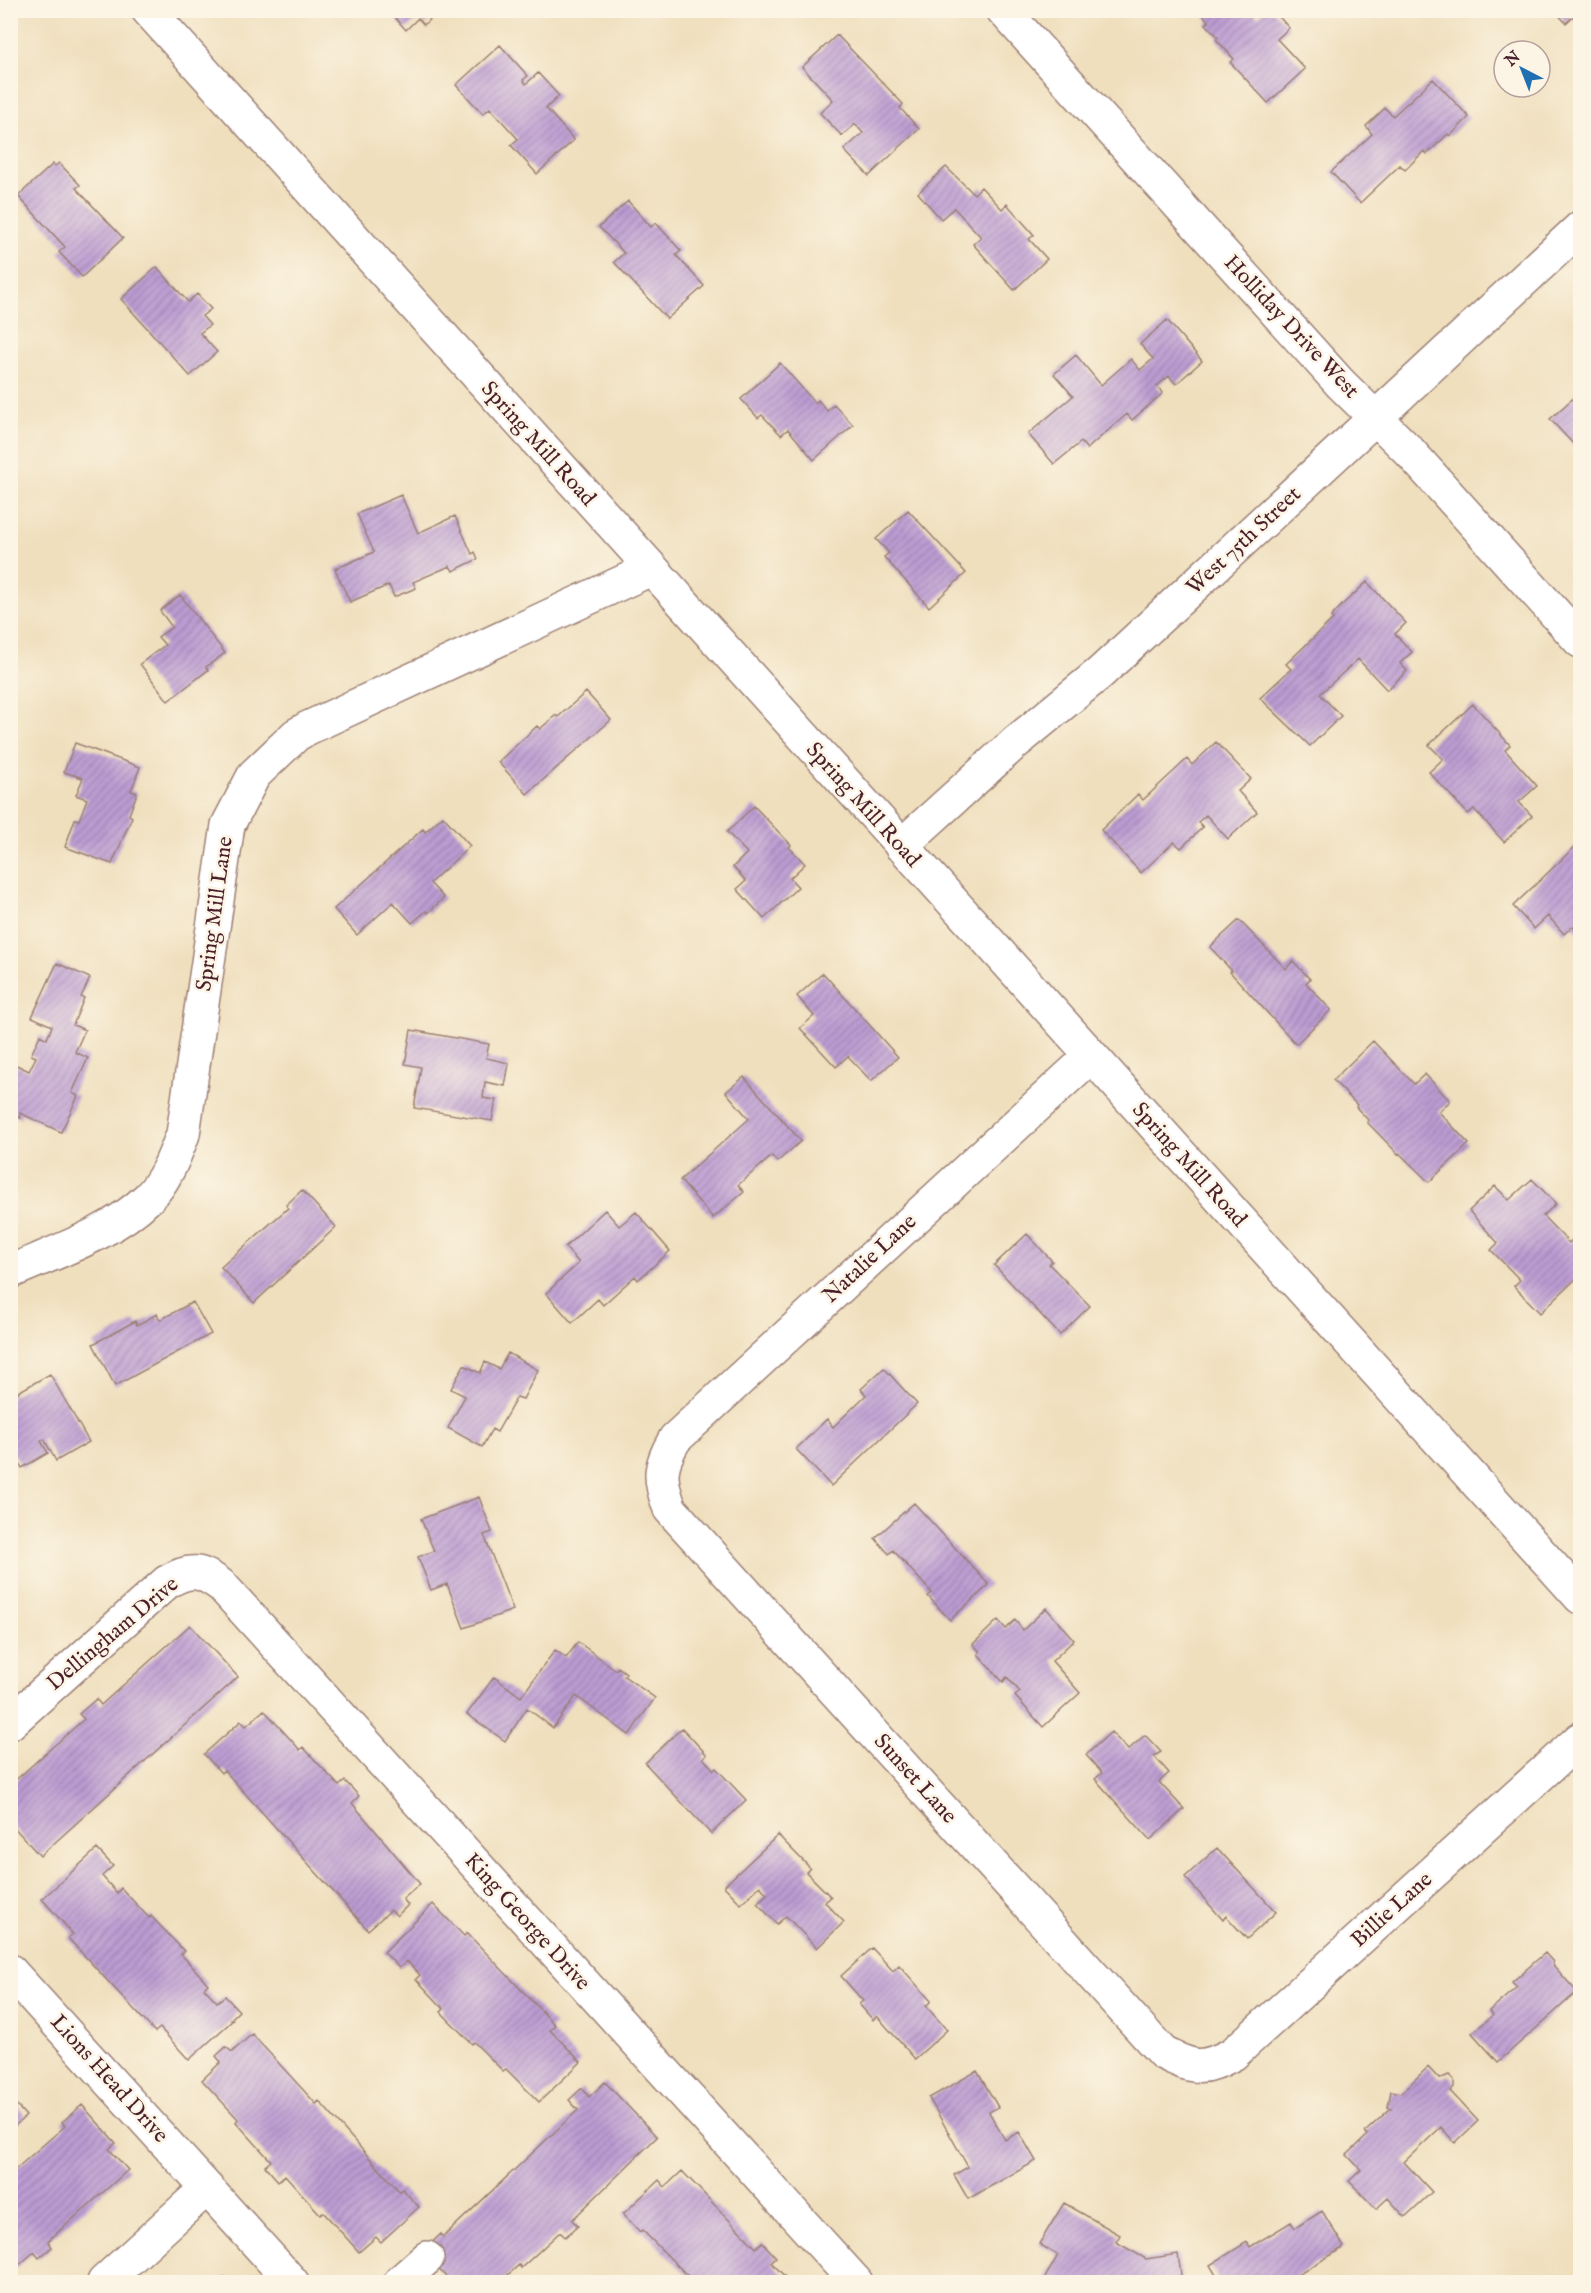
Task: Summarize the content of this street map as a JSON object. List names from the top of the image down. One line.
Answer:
{"streets":{"street":["Holliday Drive West","Spring Mill Road","West 75th Street","Spring Mill Lane","Natalie Lane","Dellingham Drive","Sunset Lane","Billie Lane","King George Drive","Lions Head Drive"]},"crossings":[["Holliday Drive West","West 75th Street"],["Spring Mill Road","West 75th Street"],["Spring Mill Road","Spring Mill Lane"],["Spring Mill Road","Natalie Lane"],["Natalie Lane","Sunset Lane"],["Dellingham Drive","King George Drive"],["Sunset Lane","Billie Lane"]],"north":"top left"}
